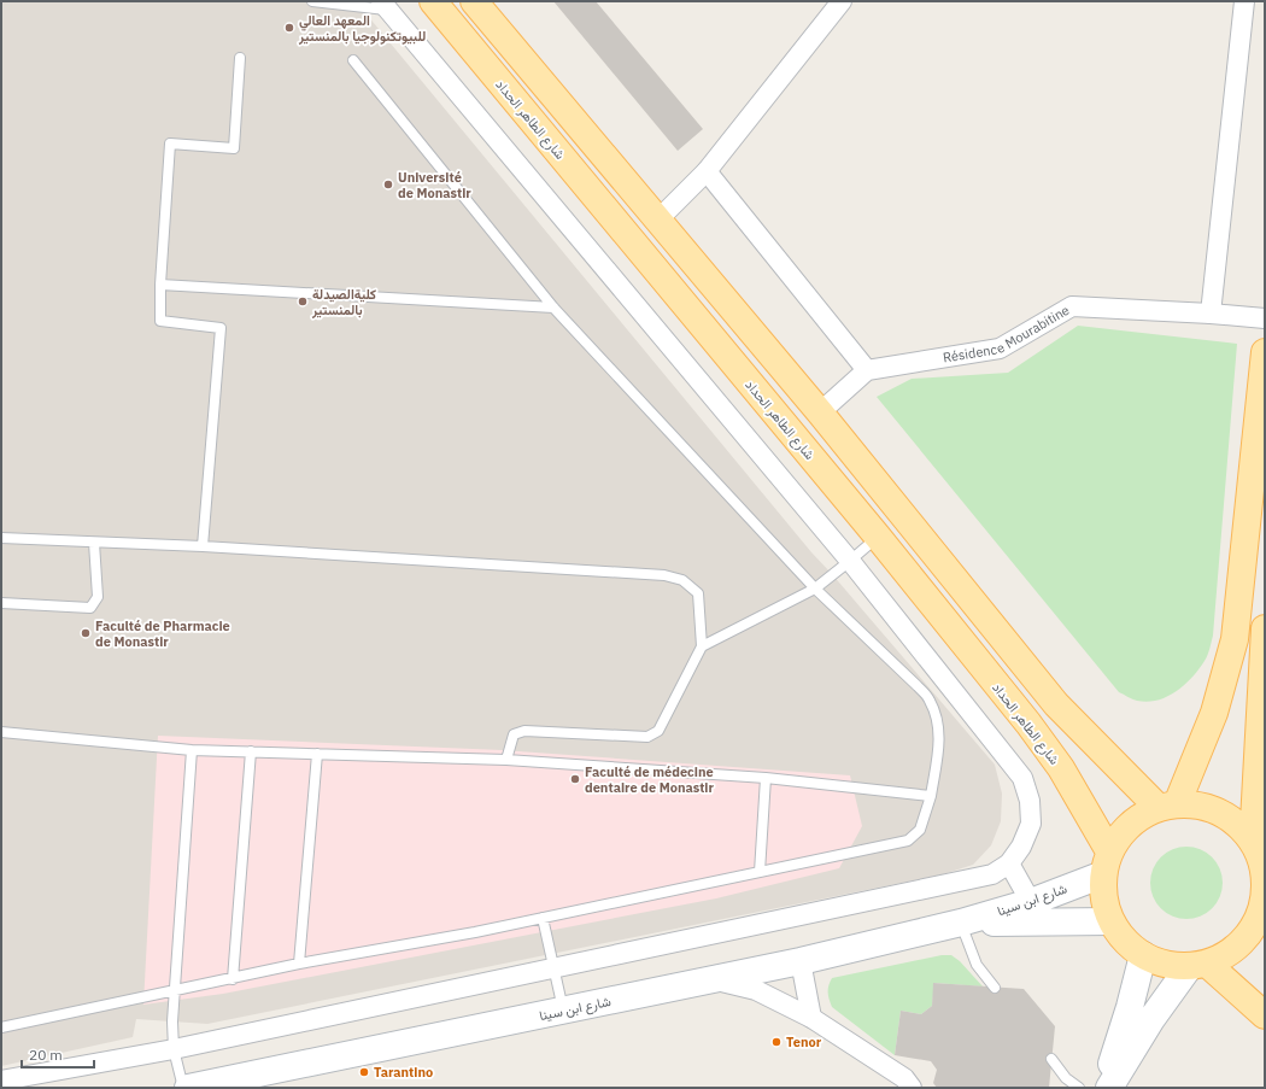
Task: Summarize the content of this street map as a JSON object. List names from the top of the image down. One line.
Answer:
{"streets":{"main road":["شارع الطاهر الحداد","شارع ابن سينا"],"street":["Résidence Mourabitine"]},"crossings":[["شارع الطاهر الحداد","شارع ابن سينا"]],"places":["المعهد العالي للبيوتكنولوجيا بالمنستير","Université de Monastir","كليةالصيدلة بالمنستير","Faculté de Pharmacie de Monastir","Faculté de médecine dentaire de Monastir","Tenor","Tarantino"],"scale_bar":"20 m"}
